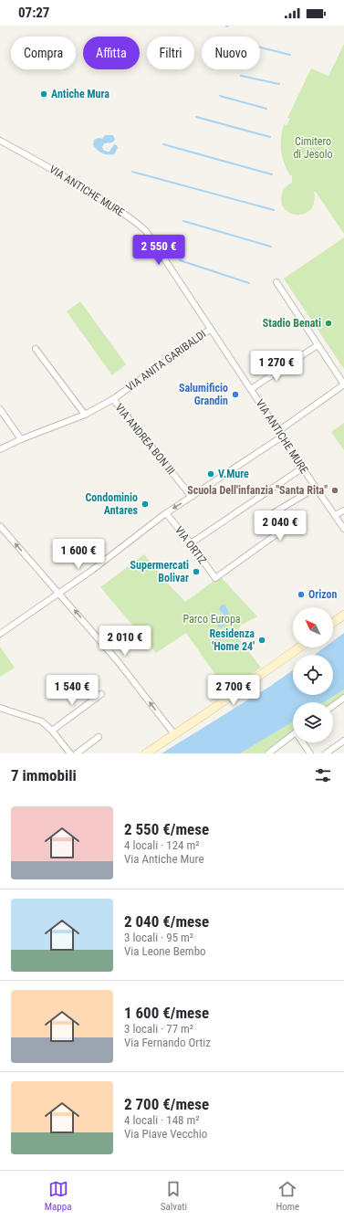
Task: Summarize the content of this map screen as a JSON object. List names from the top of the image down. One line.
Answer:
{"streets":{"street":["VIA ANTICHE MURE","VIA ANITA GARIBALDI","VIA ANDREA BON III","VIA ORTIZ"]},"crossings":[["VIA ANTICHE MURE","VIA ANITA GARIBALDI"],["VIA ANTICHE MURE","VIA ORTIZ"],["VIA ANITA GARIBALDI","VIA ANDREA BON III"]],"parks":["Cimitero di Jesolo","Parco Europa"],"places":["Antiche Mura","Stadio Benati","Salumificio Grandin","V.Mure","Scuola Dell'infanzia \"Santa Rita\"","Condominio Antares","Supermercati Bolivar","Orizon","Residenza 'Home 24'"],"north":"top left","page":{"status":"07:27","chip":["Compra","Affitta","Filtri","Nuovo"],"price":["2 550 €","1 270 €","2 040 €","1 600 €","2 010 €","1 540 €","2 700 €"],"heading":"7 immobili","list":[{"name":"2 550 €/mese","note":"4 locali · 124 m² · Via Antiche Mure"},{"name":"2 040 €/mese","note":"3 locali · 95 m² · Via Leone Bembo"},{"name":"1 600 €/mese","note":"3 locali · 77 m² · Via Fernando Ortiz"},{"name":"2 700 €/mese","note":"4 locali · 148 m² · Via Piave Vecchio"}],"tabs":["Mappa","Salvati","Home"]}}
